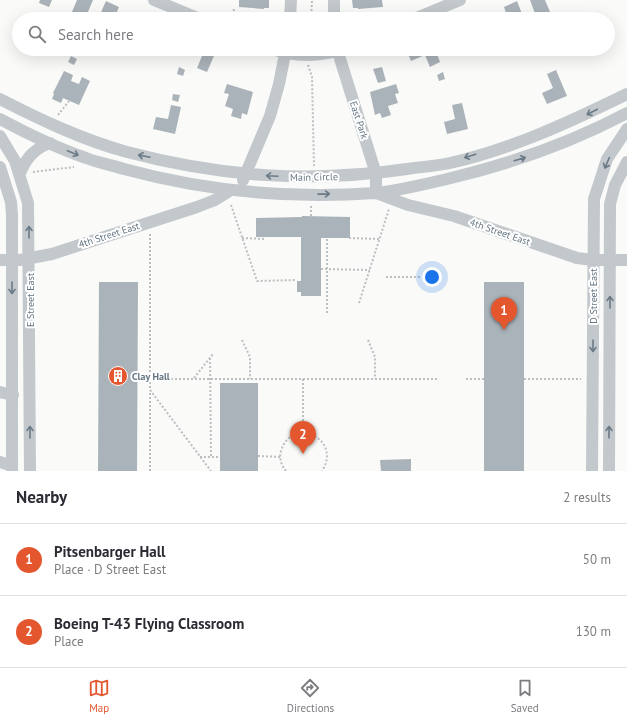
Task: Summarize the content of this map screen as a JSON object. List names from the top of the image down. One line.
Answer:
{"streets":{"street":["East Park","Main Circle","4th Street East","D Street East","E Street East"]},"crossings":[["East Park","Main Circle"],["East Park","4th Street East"],["Main Circle","4th Street East"],["4th Street East","D Street East"],["4th Street East","E Street East"]],"places":{"building":["Clay Hall"]},"page":{"search":"Search here","pins":["1","2"],"heading":["Nearby","2 results"],"list":[{"mark":"1","name":"Pitsenbarger Hall","note":"Place · D Street East","value":"50 m"},{"mark":"2","name":"Boeing T-43 Flying Classroom","note":"Place","value":"130 m"}],"nav":["Map","Directions","Saved"]}}
